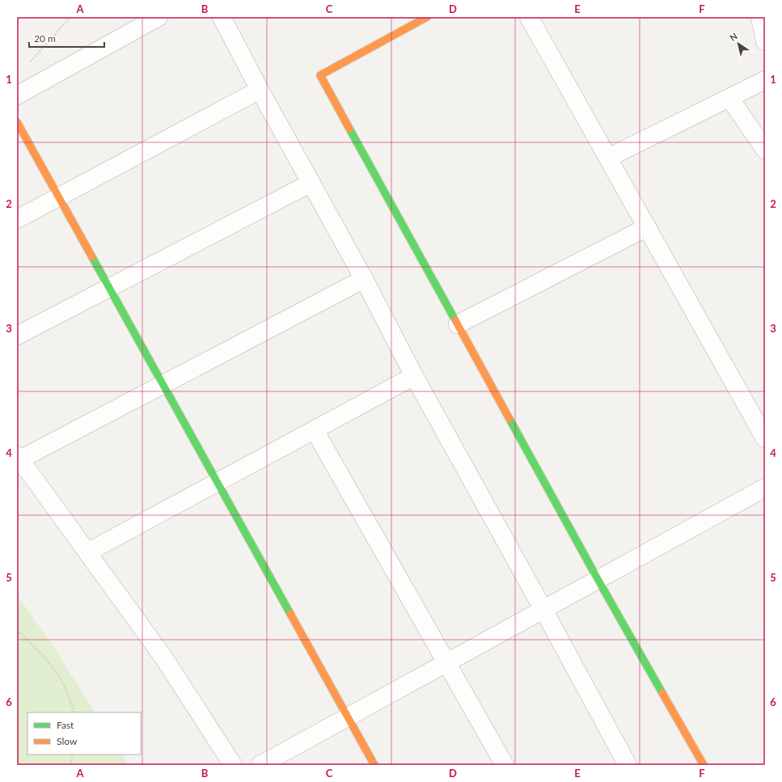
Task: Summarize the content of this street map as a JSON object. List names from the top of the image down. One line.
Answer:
{"legend":["Fast","Slow"],"scale_bar":"20 m","north":"top left","grid":{"columns":["A","B","C","D","E","F"],"rows":["1","2","3","4","5","6"]}}
